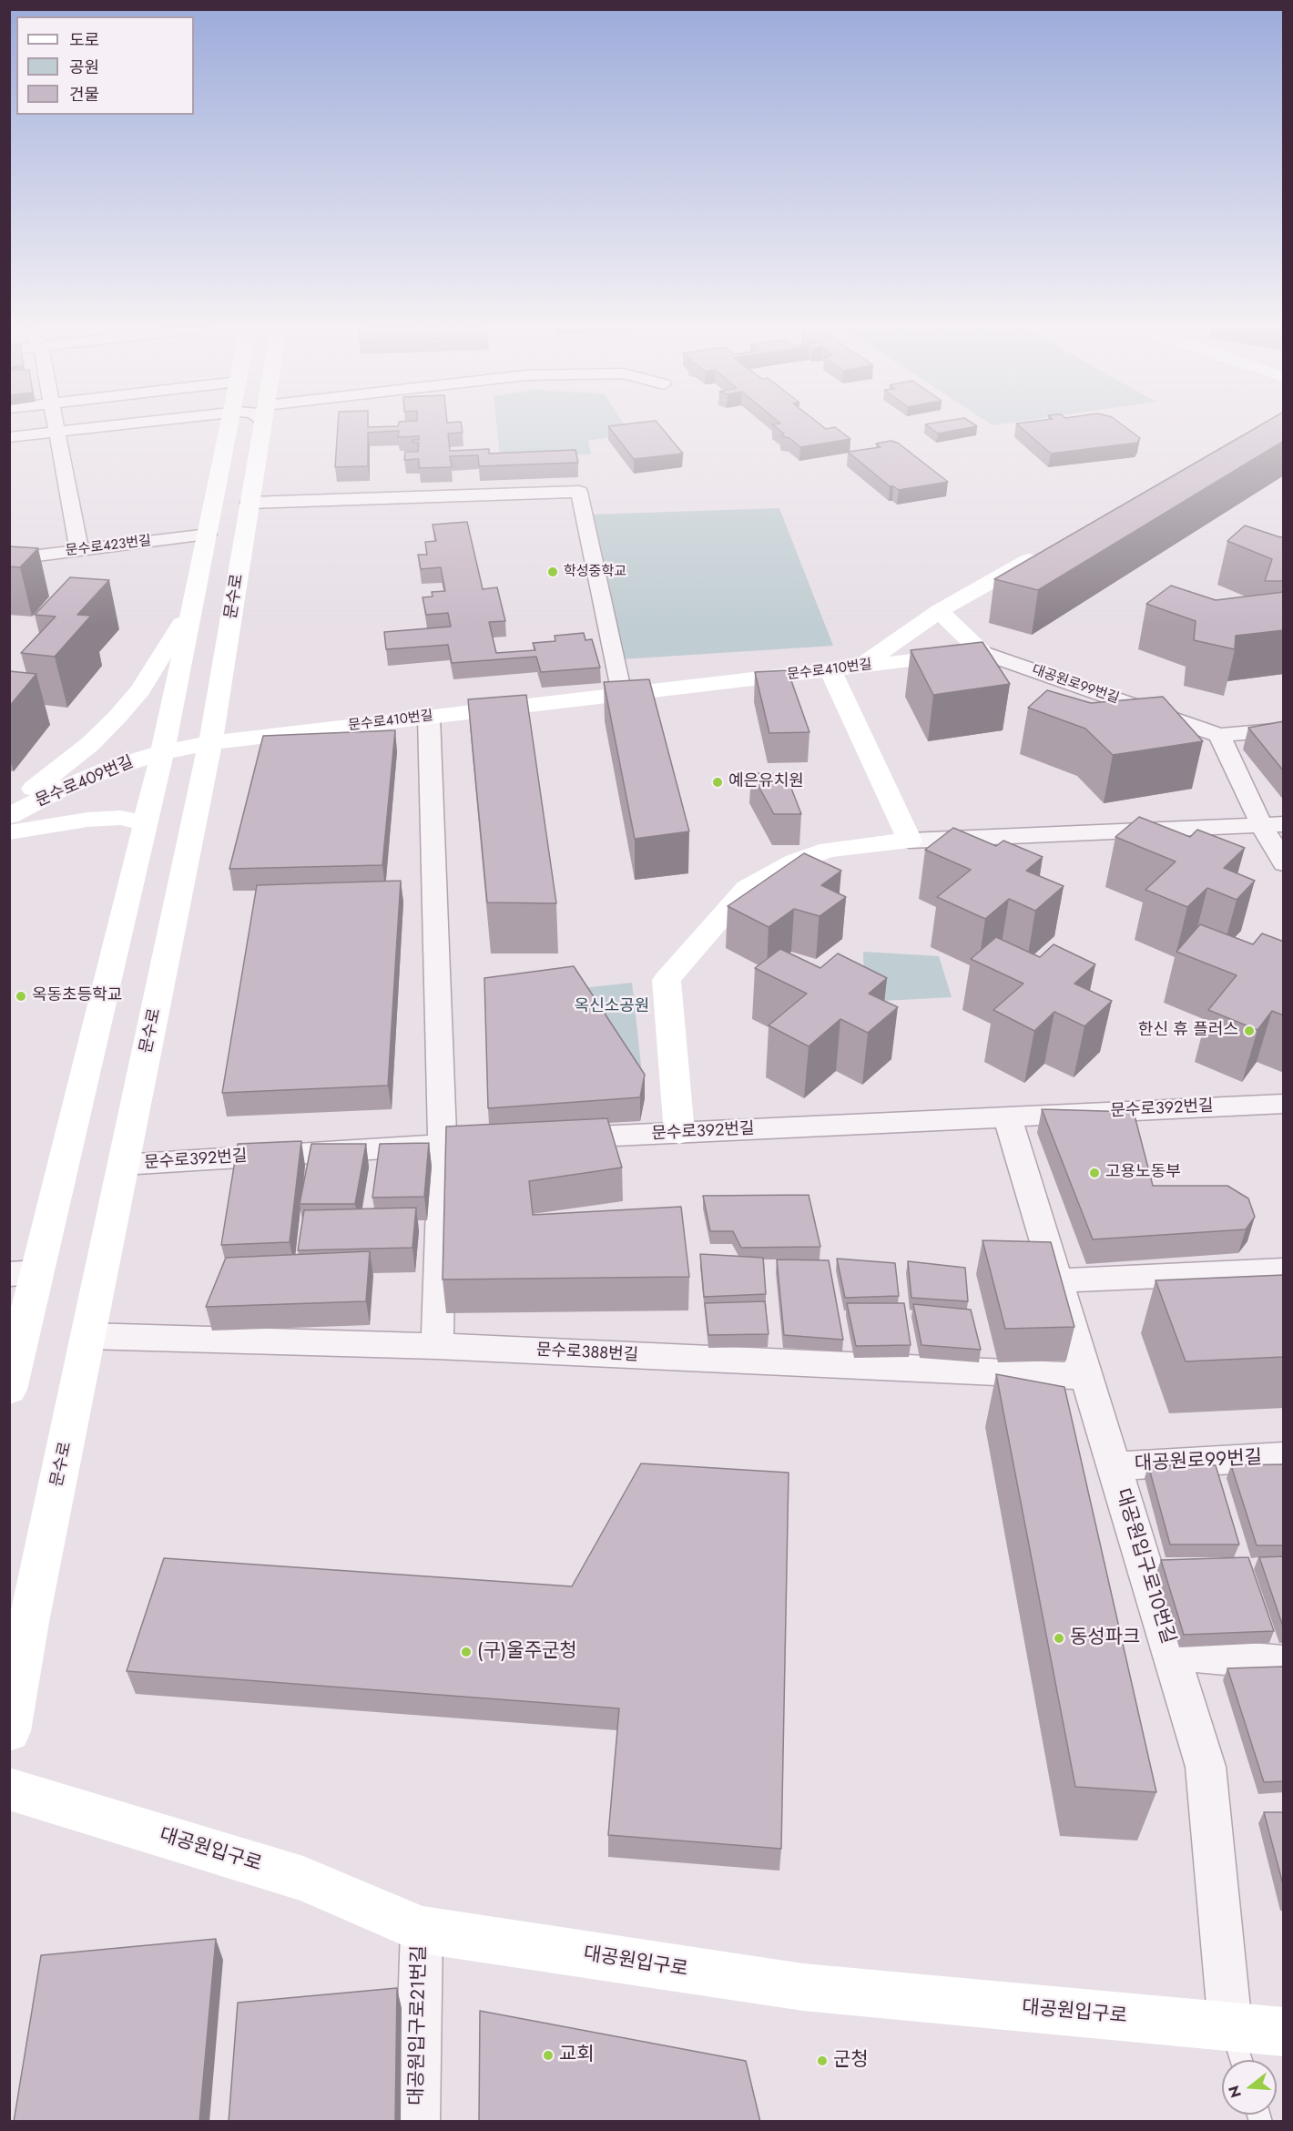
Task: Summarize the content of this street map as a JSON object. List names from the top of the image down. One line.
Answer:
{"streets":{"main road":["문수로","문수로410번길","문수로409번길","대공원입구로"],"street":["문수로423번길","대공원로99번길","문수로392번길","문수로388번길","대공원입구로10번길","대공원입구로21번길"]},"crossings":[["문수로","문수로410번길"],["문수로","문수로392번길"],["문수로","문수로388번길"],["문수로410번길","대공원로99번길"],["문수로410번길","문수로409번길"],["대공원로99번길","대공원입구로10번길"],["문수로392번길","대공원입구로10번길"],["문수로388번길","대공원입구로10번길"],["대공원입구로10번길","대공원입구로"],["대공원입구로","대공원입구로21번길"]],"parks":["옥신소공원"],"places":["학성중학교","예은유치원","옥동초등학교","한신 휴 플러스","고용노동부","동성파크","(구)울주군청","교회","군청"],"legend":["도로","공원","건물"],"north":"left"}
